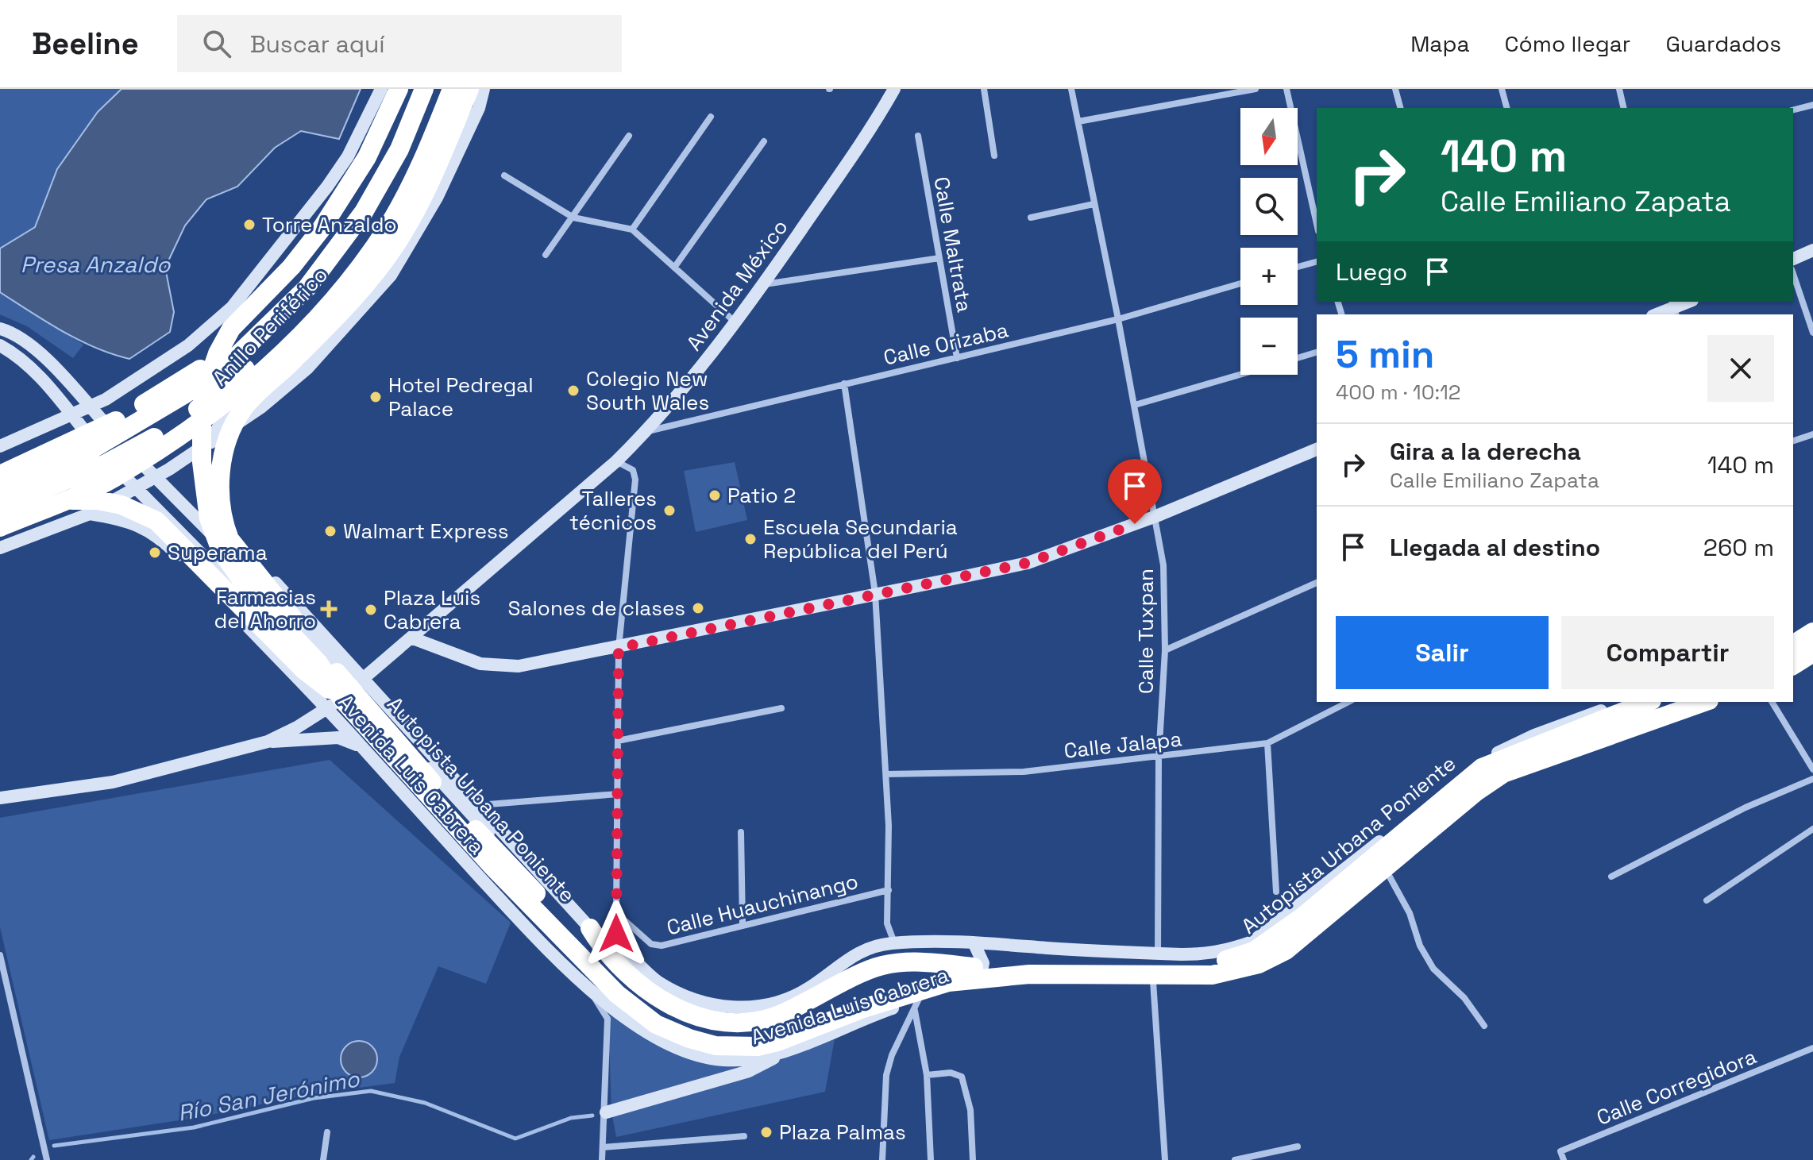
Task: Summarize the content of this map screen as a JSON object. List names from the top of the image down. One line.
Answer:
{"streets":{"highway":["Anillo Periférico","Autopista Urbana Poniente"],"main road":["Avenida México","Avenida Luis Cabrera"],"street":["Calle Maltrata","Calle Orizaba","Calle Tuxpan","Calle Jalapa","Calle Huauchinango","Calle Corregidora"]},"crossings":[["Calle Maltrata","Calle Orizaba"],["Avenida México","Calle Orizaba"],["Avenida México","Avenida Luis Cabrera"],["Avenida México","Autopista Urbana Poniente"],["Calle Orizaba","Calle Tuxpan"],["Calle Tuxpan","Calle Jalapa"],["Calle Tuxpan","Avenida Luis Cabrera"],["Avenida Luis Cabrera","Autopista Urbana Poniente"]],"water":["Presa Anzaldo","Río San Jerónimo"],"places":{"other":["Torre Anzaldo","Colegio New South Wales","Hotel Pedregal Palace","Patio 2","Talleres técnicos","Walmart Express","Escuela Secundaria República del Perú","Superama","Salones de clases","Plaza Luis Cabrera","Plaza Palmas"],"health":["Farmacias del Ahorro"]},"north":"bottom","page":{"header":"Beeline","search":"Buscar aquí","nav":["Mapa","Cómo llegar","Guardados"],"map_buttons":["+","−"],"turn":["140 m","Calle Emiliano Zapata"],"then":"Luego","heading":["5 min","400 m · 10:12"],"list":[{"name":"Gira a la derecha","note":"Calle Emiliano Zapata","value":"140 m"},{"name":"Llegada al destino","value":"260 m"}],"buttons":["Salir","Compartir"]}}
